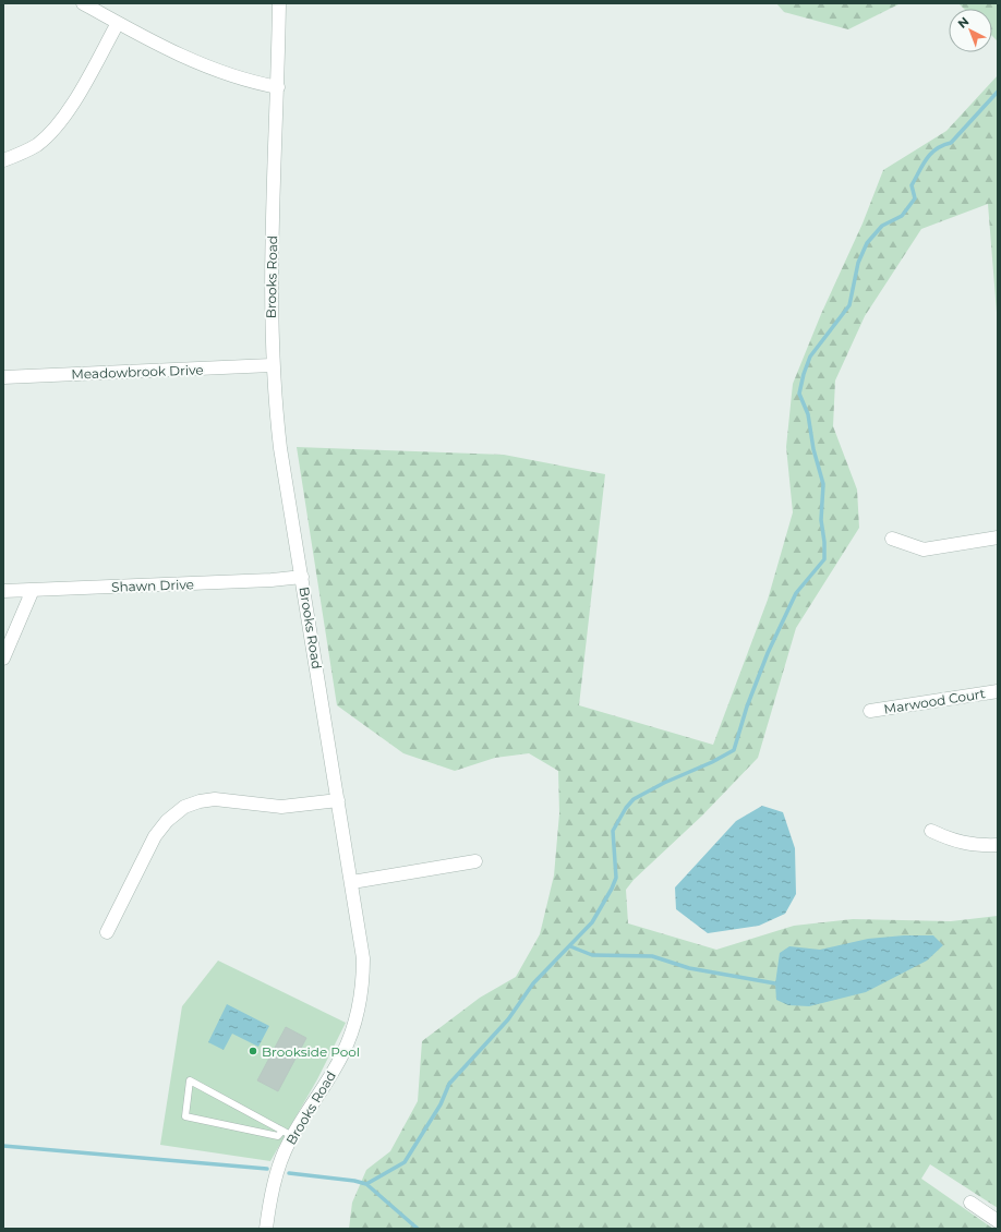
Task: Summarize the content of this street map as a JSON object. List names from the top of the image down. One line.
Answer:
{"streets":{"street":["Brooks Road","Meadowbrook Drive","Shawn Drive","Marwood Court"]},"crossings":[["Brooks Road","Meadowbrook Drive"],["Brooks Road","Shawn Drive"]],"places":["Brookside Pool"],"north":"top left"}
